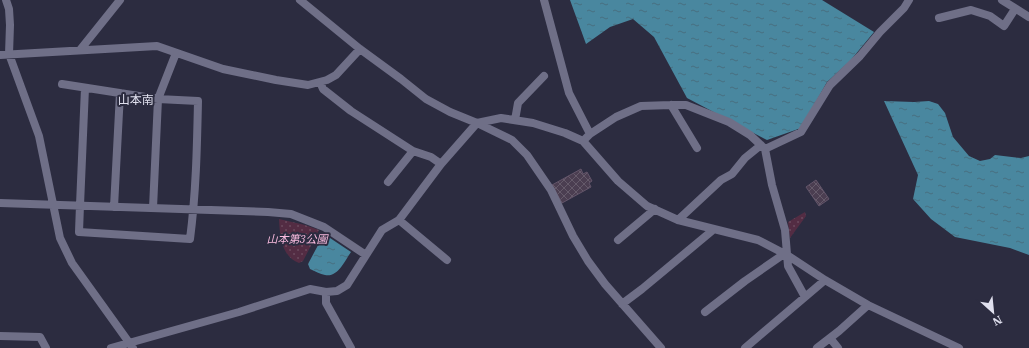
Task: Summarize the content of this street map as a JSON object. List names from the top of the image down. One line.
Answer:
{"districts":["山本南"],"parks":["山本第3公園"],"north":"bottom right"}
